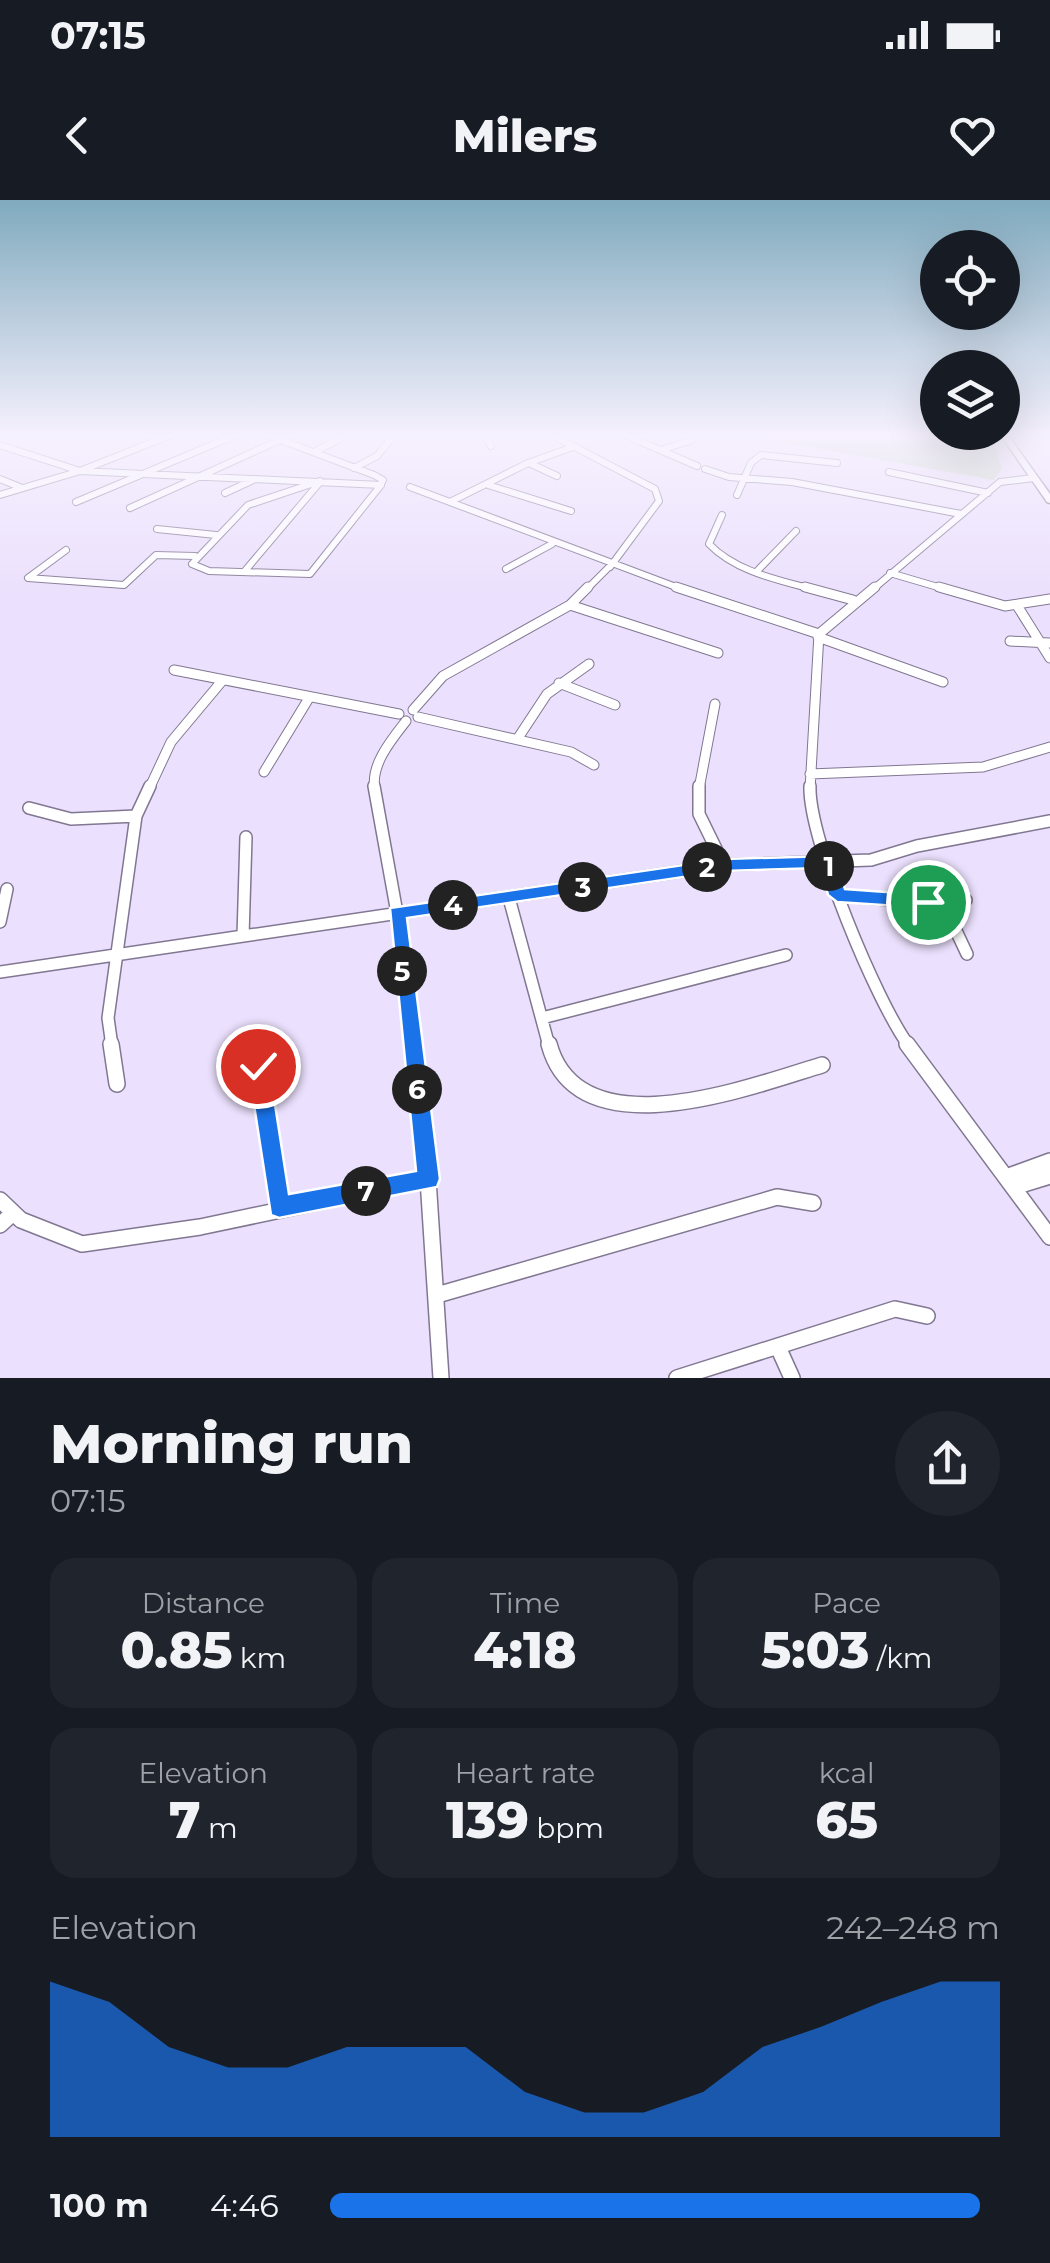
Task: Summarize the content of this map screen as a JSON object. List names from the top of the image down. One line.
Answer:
{"page":{"status":"07:15","header":"Milers","pins":["1","2","3","4","5","6","7"],"heading":["Morning run","07:15"],"stats":[["Distance","0.85 km"],["Time","4:18"],["Pace","5:03 /km"],["Elevation","7 m"],["Heart rate","139 bpm"],["kcal","65"]],"chart":["Elevation","242–248 m"],"list":[{"name":"100 m","note":"4:46"}]}}
